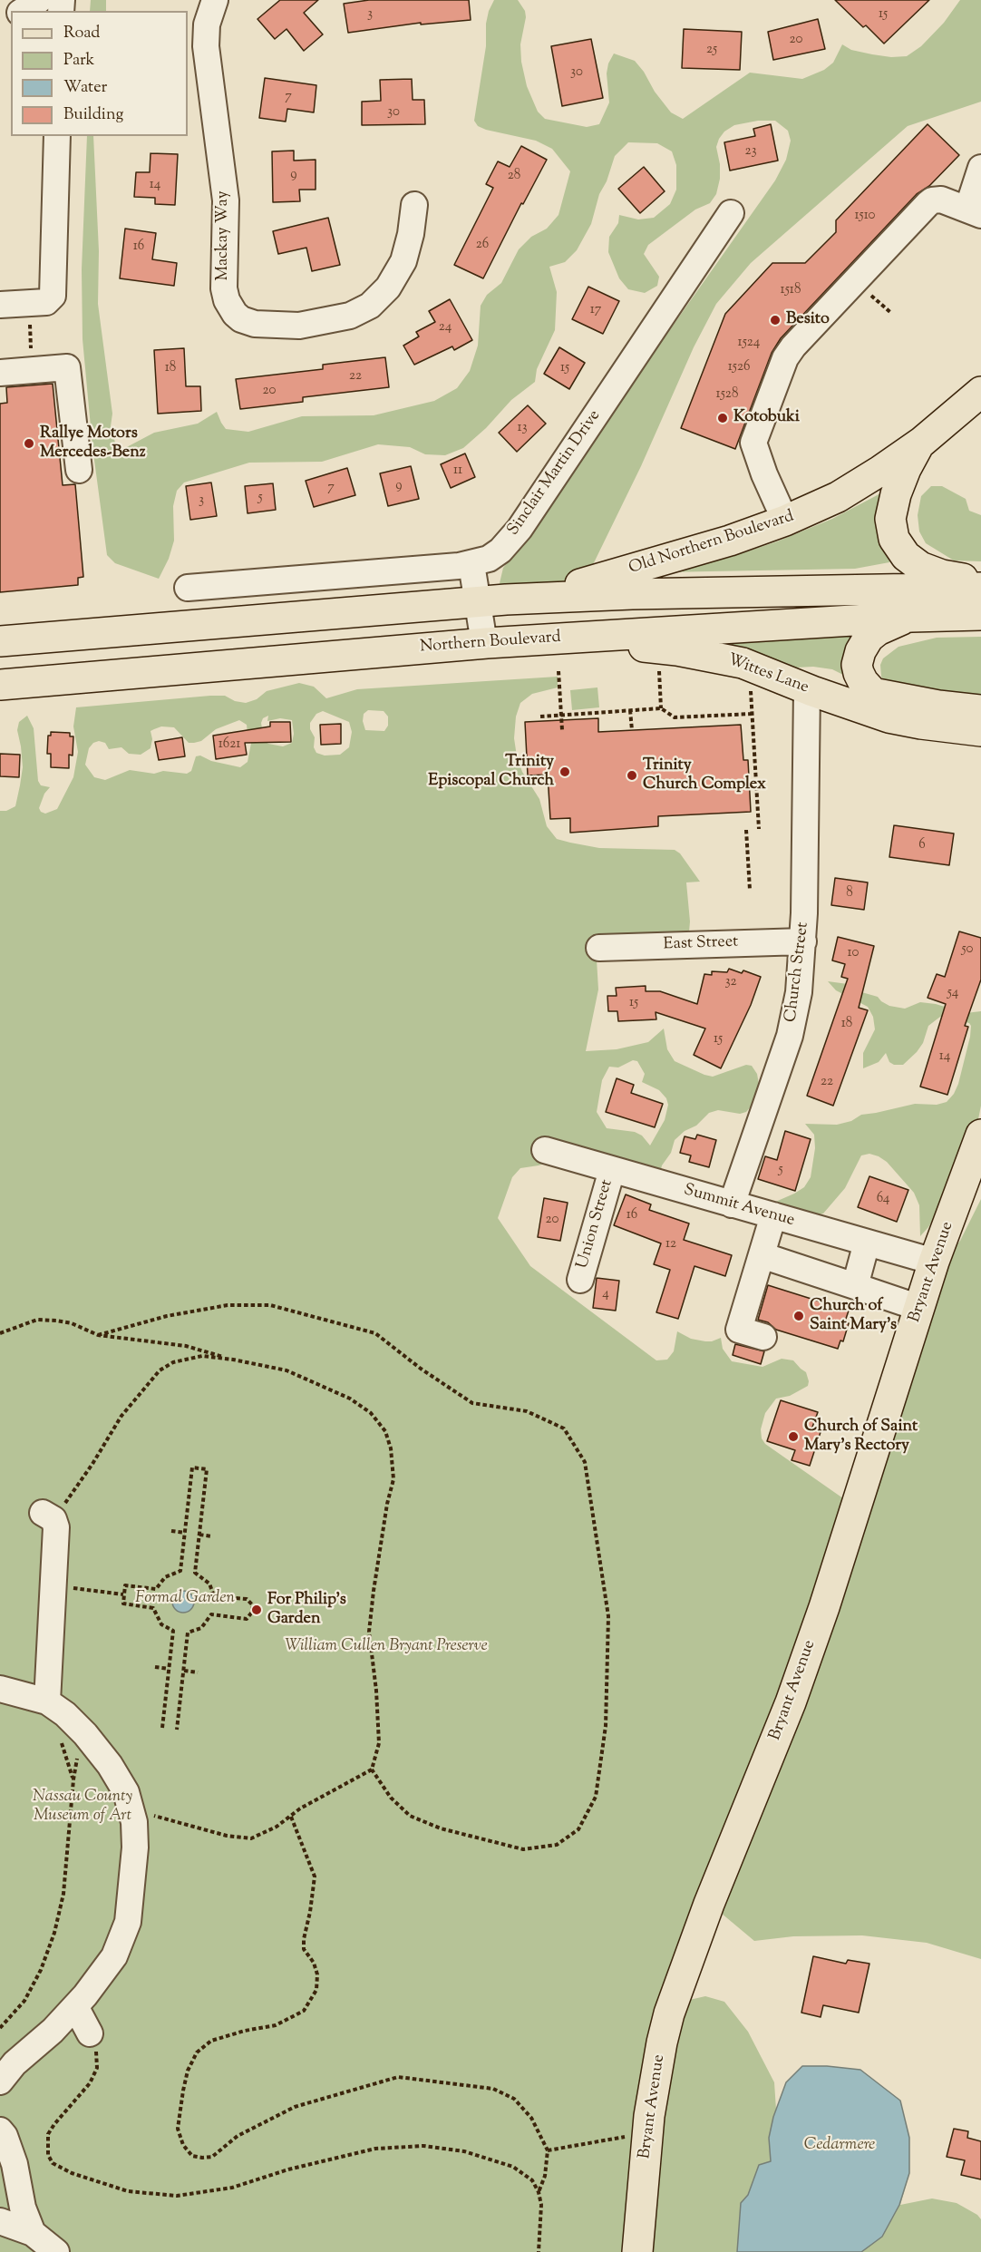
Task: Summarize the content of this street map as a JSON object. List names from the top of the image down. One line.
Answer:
{"streets":{"main road":["Old Northern Boulevard","Northern Boulevard","Wittes Lane","Bryant Avenue"],"street":["Mackay Way","Sinclair Martin Drive","East Street","Church Street","Summit Avenue","Union Street"]},"crossings":[["Northern Boulevard","Wittes Lane"],["Wittes Lane","Church Street"],["East Street","Church Street"],["Church Street","Summit Avenue"],["Summit Avenue","Union Street"],["Summit Avenue","Bryant Avenue"]],"parks":["Formal Garden","William Cullen Bryant Preserve","Nassau County Museum of Art","Cedarmere"],"places":["Besito","Kotobuki","Rallye Motors Mercedes-Benz","Trinity Episcopal Church","Trinity Church Complex","Church of Saint Mary's","Church of Saint Mary's Rectory","For Philip's Garden"],"house_numbers":["3","15","20","25","30","7","30","23","9","28","14","1510","26","16","1518","17","24","1524","1526","18","15","22","20","1528","13","11","9","7","5","3","1621","6","8","50","10","32","54","15","18","15","14","22","5","64","16","20","12","4"],"legend":["Road","Park","Water","Building"]}
